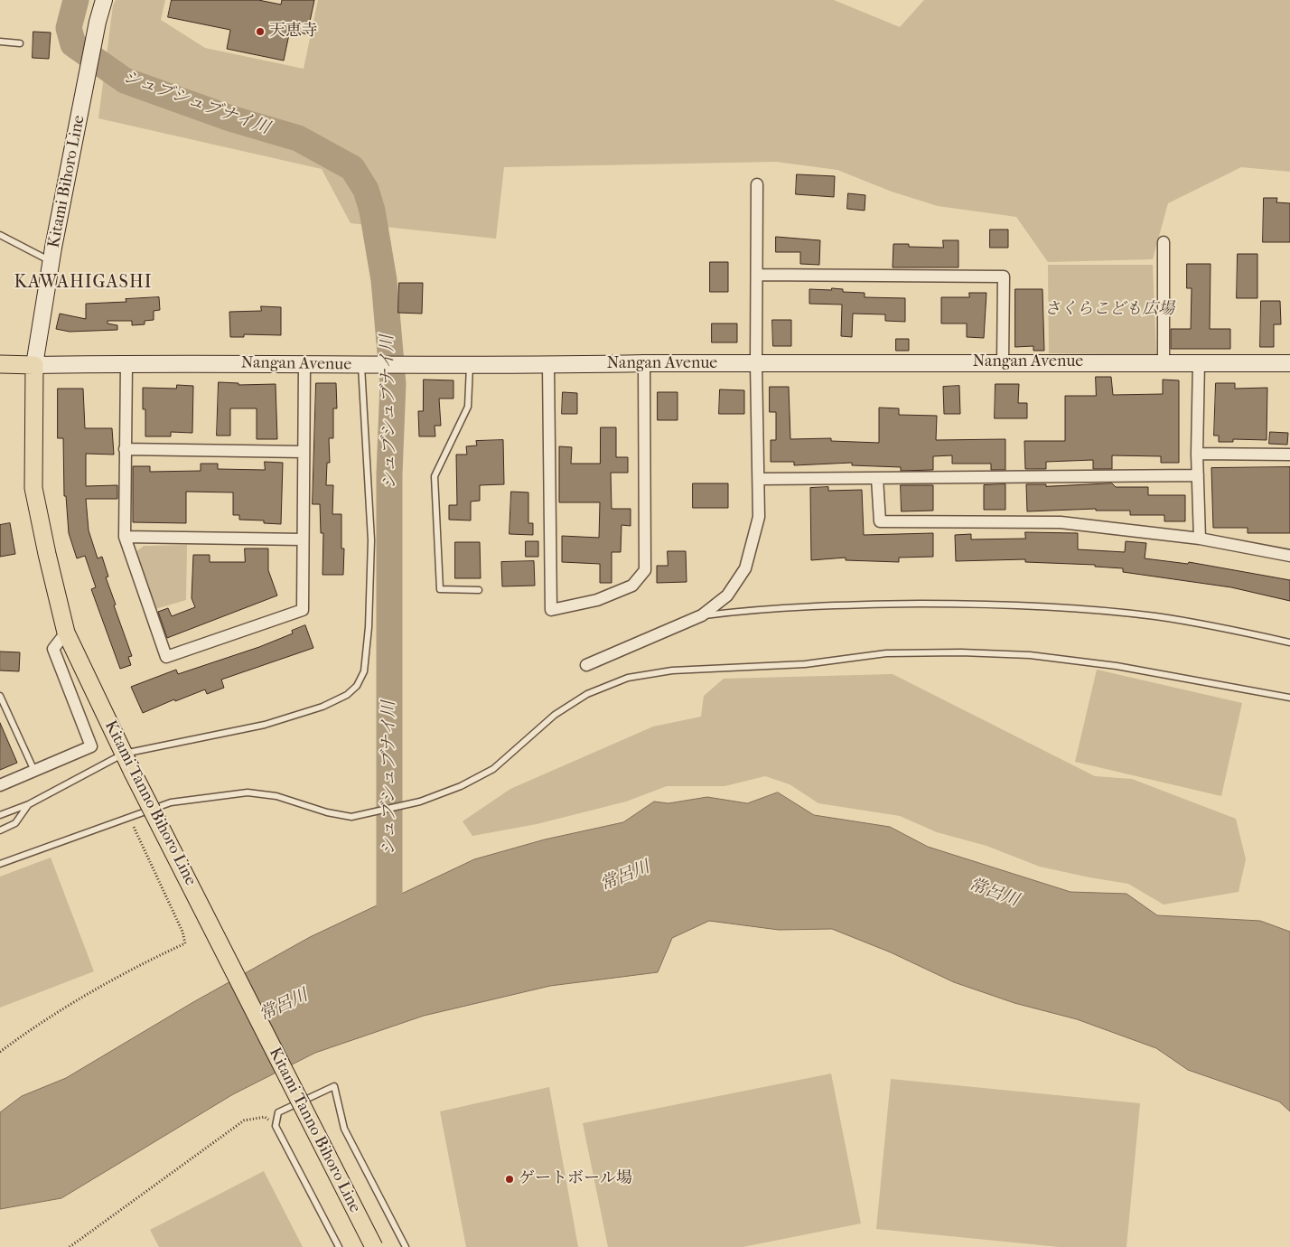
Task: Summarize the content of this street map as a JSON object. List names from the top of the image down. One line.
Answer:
{"streets":{"main road":["Kitami Bihoro Line","Nangan Avenue","Kitami Tanno Bihoro Line"]},"crossings":[["Kitami Bihoro Line","Nangan Avenue"],["Kitami Bihoro Line","Kitami Tanno Bihoro Line"],["Nangan Avenue","Kitami Tanno Bihoro Line"]],"districts":["KAWAHIGASHI"],"water":["シュブシュブナイ川","常呂川"],"parks":["さくらこども広場"],"places":["天恵寺","ゲートボール場"]}
